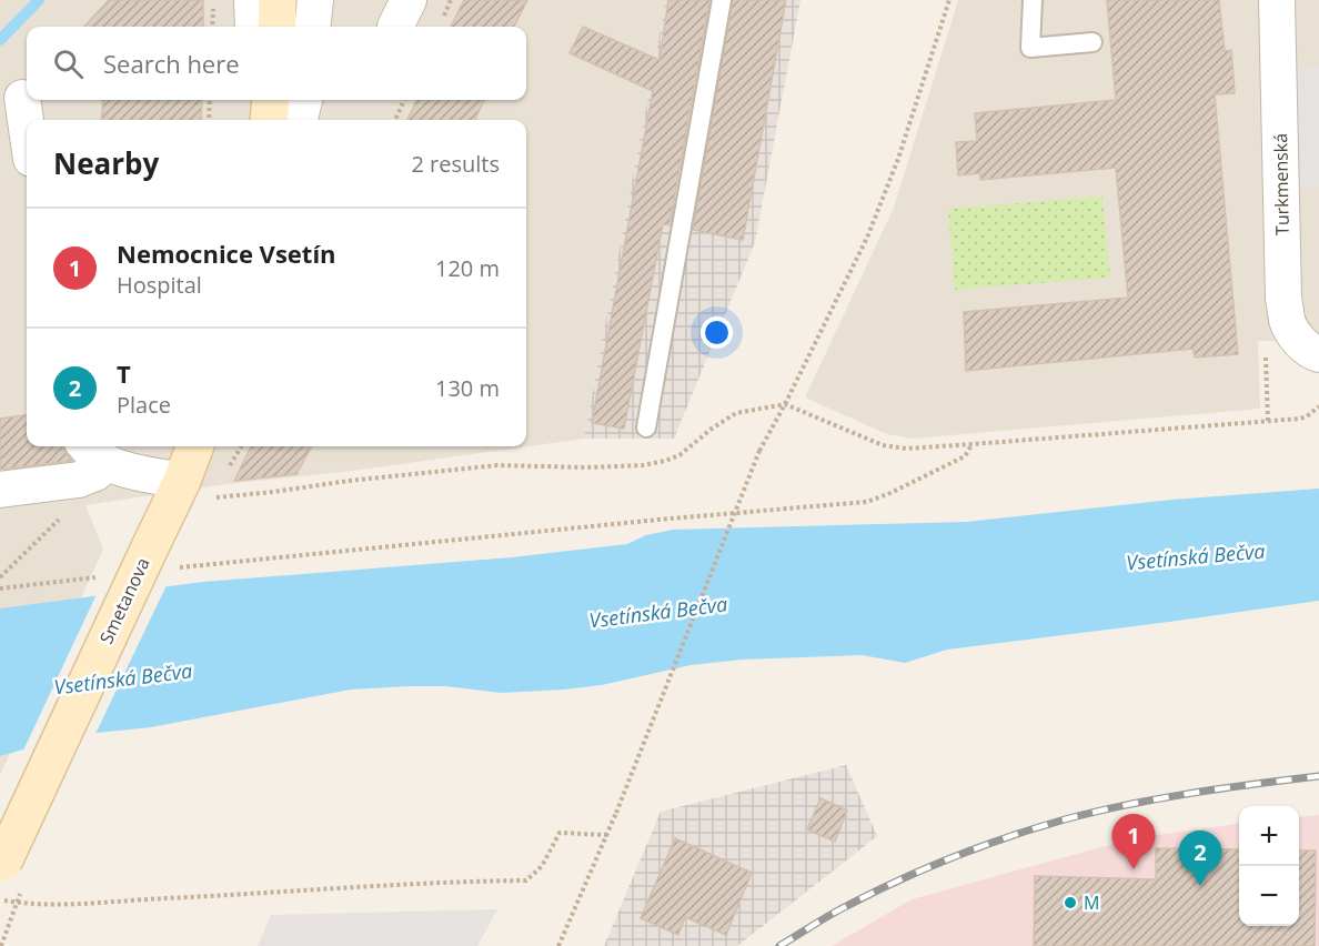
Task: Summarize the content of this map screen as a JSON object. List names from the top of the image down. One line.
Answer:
{"streets":{"street":["Turkmenská","Smetanova"]},"water":["Vsetínská Bečva"],"places":["M"],"page":{"search":"Search here","heading":["Nearby","2 results"],"list":[{"mark":"1","name":"Nemocnice Vsetín","note":"Hospital","value":"120 m"},{"mark":"2","name":"T","note":"Place","value":"130 m"}],"map_buttons":["+","−"],"pins":["1","2"]}}
